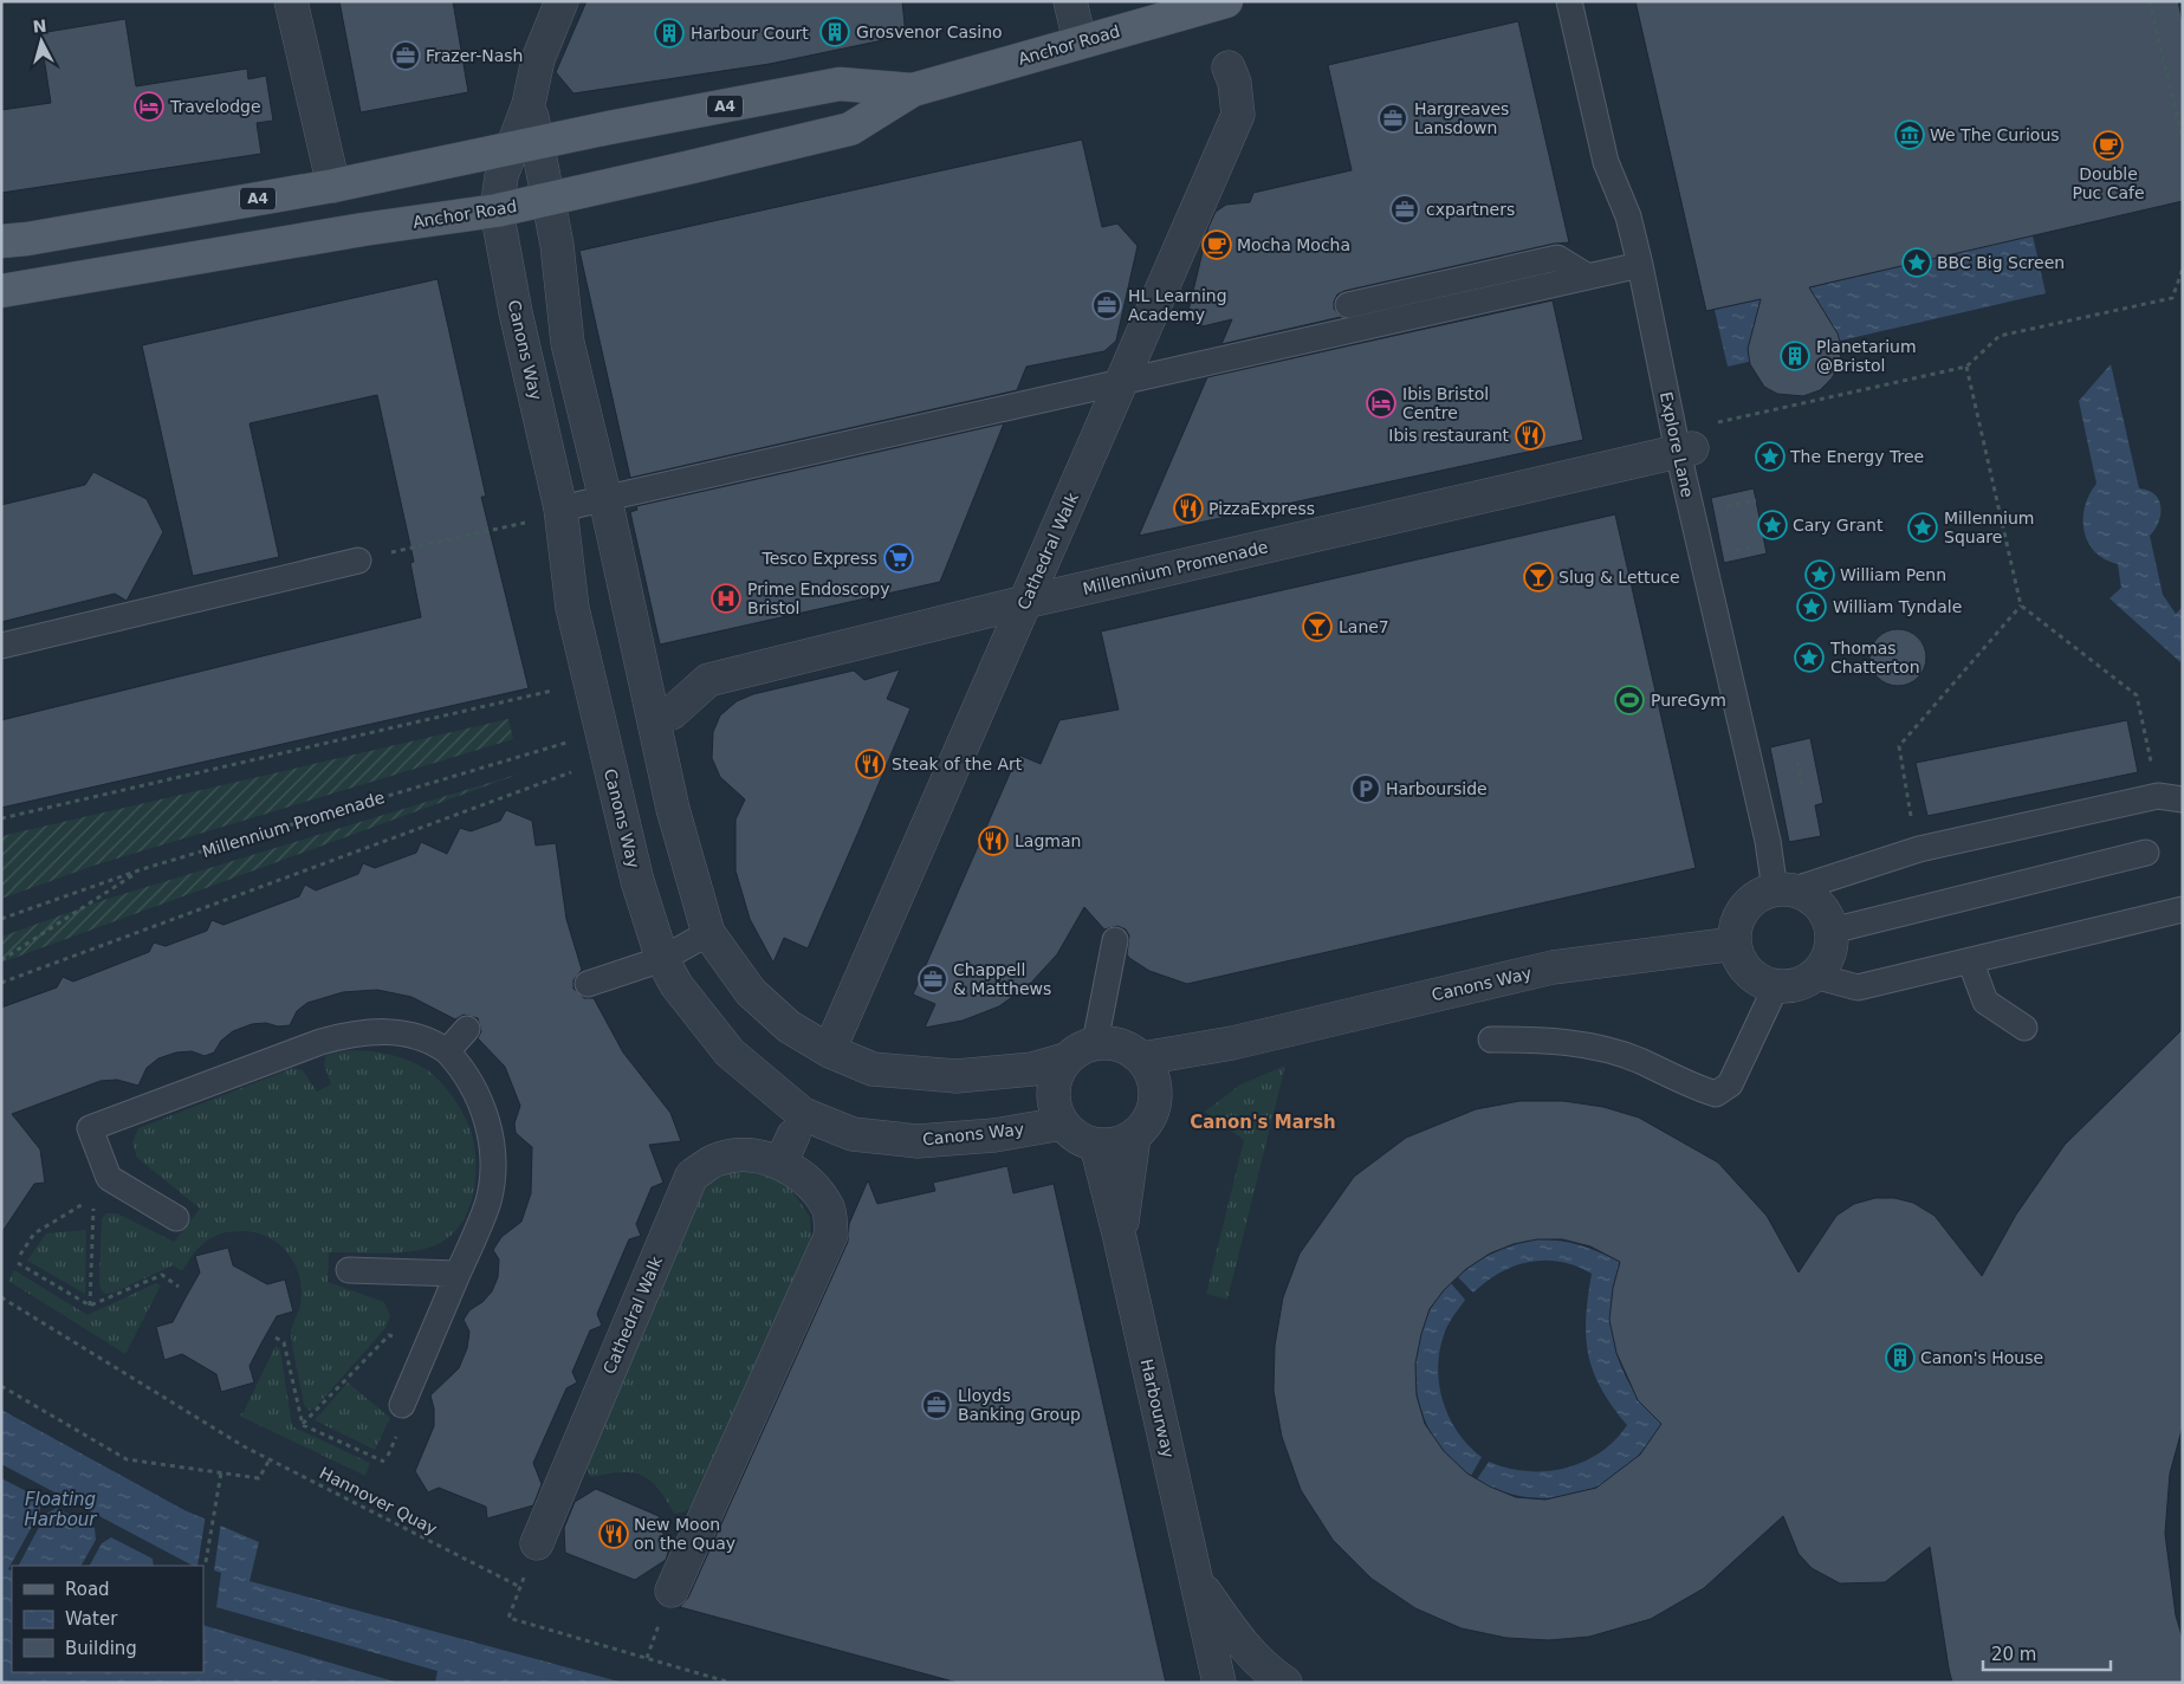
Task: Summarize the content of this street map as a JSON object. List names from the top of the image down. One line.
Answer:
{"streets":{"main road":["Anchor Road","A4"],"street":["Canons Way","Cathedral Walk","Millennium Promenade","Harbourway"],"lane":["Explore Lane"],"path":["Hannover Quay"]},"crossings":[["Anchor Road","Canons Way"],["Canons Way","Explore Lane"],["Canons Way","Harbourway"],["Explore Lane","Millennium Promenade"],["Cathedral Walk","Millennium Promenade"]],"districts":["Canon's Marsh"],"water":["Floating Harbour"],"places":{"building":["Grosvenor Casino","Harbour Court","Planetarium @Bristol","Canon's House"],"office":["Frazer-Nash","Hargreaves Lansdown","cxpartners","HL Learning Academy","Chappell & Matthews","Lloyds Banking Group"],"hotel":["Travelodge","Ibis Bristol Centre"],"museum":["We The Curious"],"cafe":["Double Puc Cafe","Mocha Mocha"],"place":["BBC Big Screen","The Energy Tree","Cary Grant","Millennium Square","William Penn","William Tyndale","Thomas Chatterton"],"restaurant":["Ibis restaurant","PizzaExpress","Steak of the Art","Lagman","New Moon on the Quay"],"supermarket":["Tesco Express"],"bar":["Slug & Lettuce","Lane7"],"hospital":["Prime Endoscopy Bristol"],"sports":["PureGym"],"parking":["Harbourside"]},"legend":["Road","Water","Building"],"scale_bar":"20 m","north":"top"}
